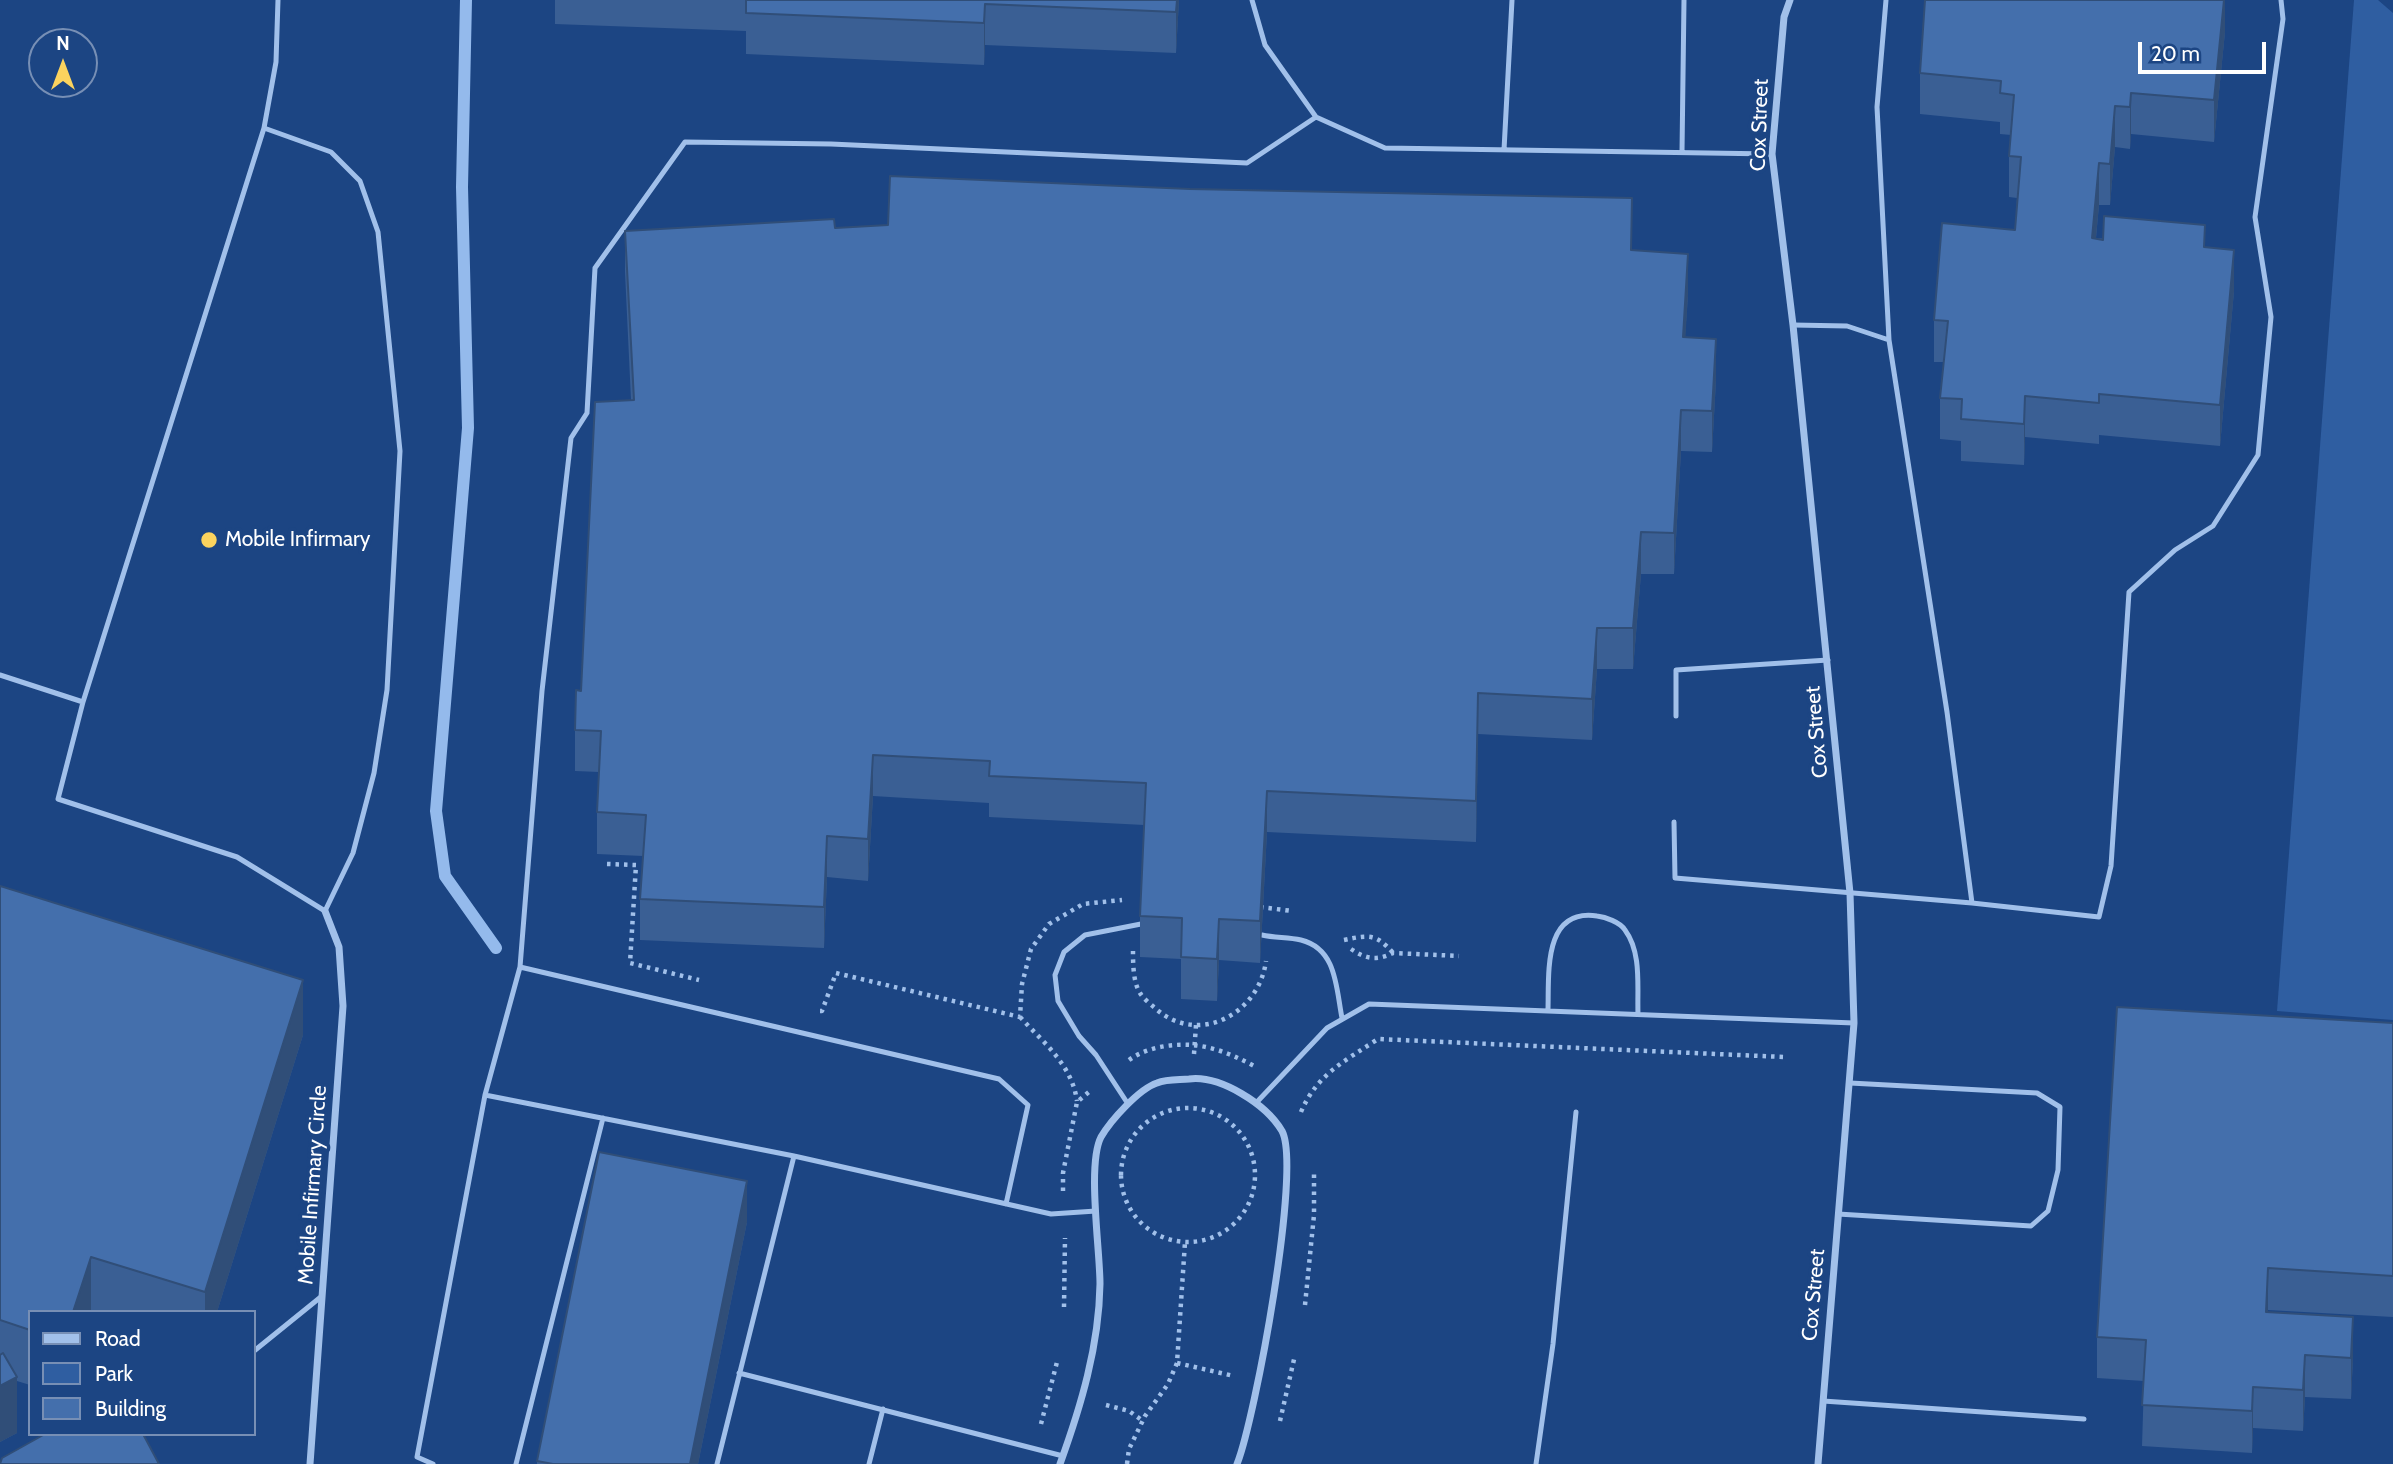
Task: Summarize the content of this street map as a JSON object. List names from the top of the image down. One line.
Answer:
{"streets":{"street":["Cox Street","Mobile Infirmary Circle"]},"places":["Mobile Infirmary"],"legend":["Road","Park","Building"],"scale_bar":"20 m","north":"top"}
